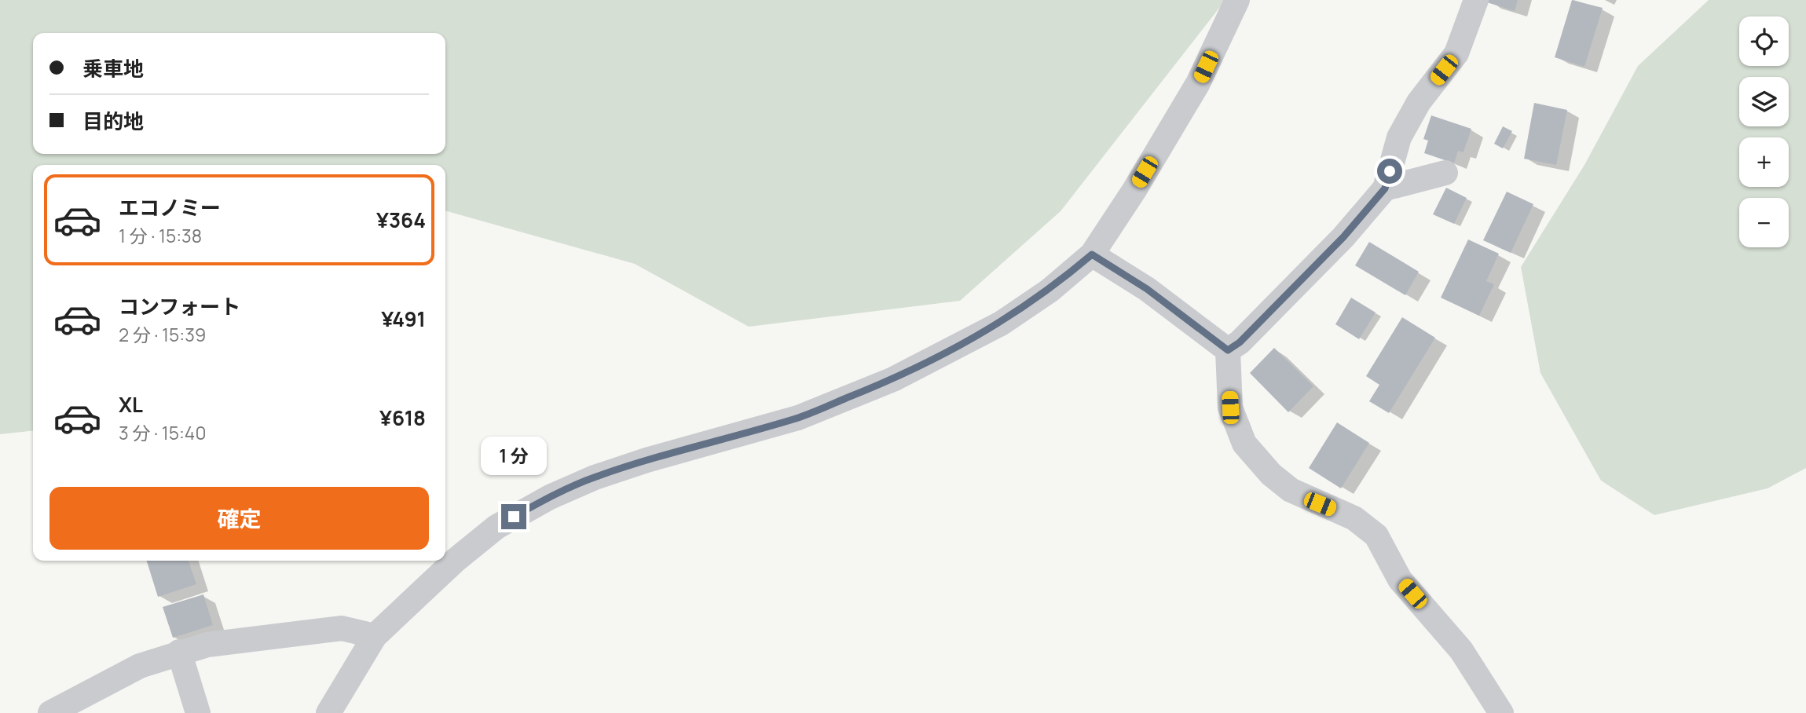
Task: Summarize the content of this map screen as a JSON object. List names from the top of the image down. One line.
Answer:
{"page":{"map_buttons":["+","−"],"banner":["乗車地","目的地"],"list":[{"name":"エコノミー","note":"1 分 · 15:38","value":"¥364"},{"name":"コンフォート","note":"2 分 · 15:39","value":"¥491"},{"name":"XL","note":"3 分 · 15:40","value":"¥618"}],"bubble":"1 分","buttons":"確定"}}
